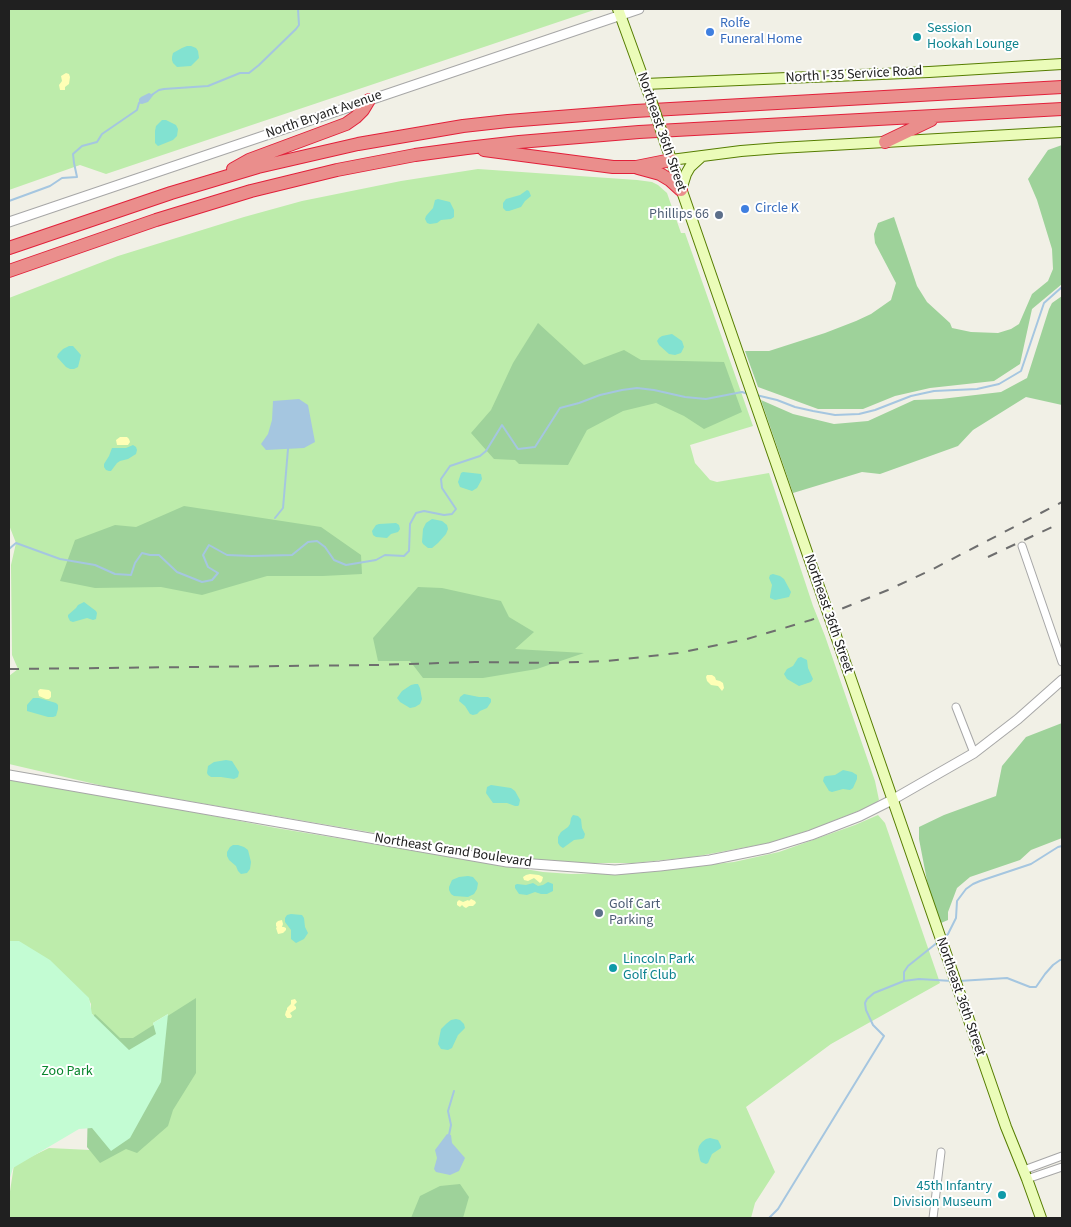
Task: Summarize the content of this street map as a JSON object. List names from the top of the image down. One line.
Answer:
{"streets":{"main road":["North I-35 Service Road","Northeast 36th Street"],"street":["North Bryant Avenue","Northeast Grand Boulevard"]},"crossings":[["North I-35 Service Road","Northeast 36th Street"],["North Bryant Avenue","Northeast 36th Street"],["Northeast 36th Street","Northeast Grand Boulevard"]],"parks":["Zoo Park"],"places":["Rolfe Funeral Home","Session Hookah Lounge","Circle K","Phillips 66","Golf Cart Parking","Lincoln Park Golf Club","45th Infantry Division Museum"]}
